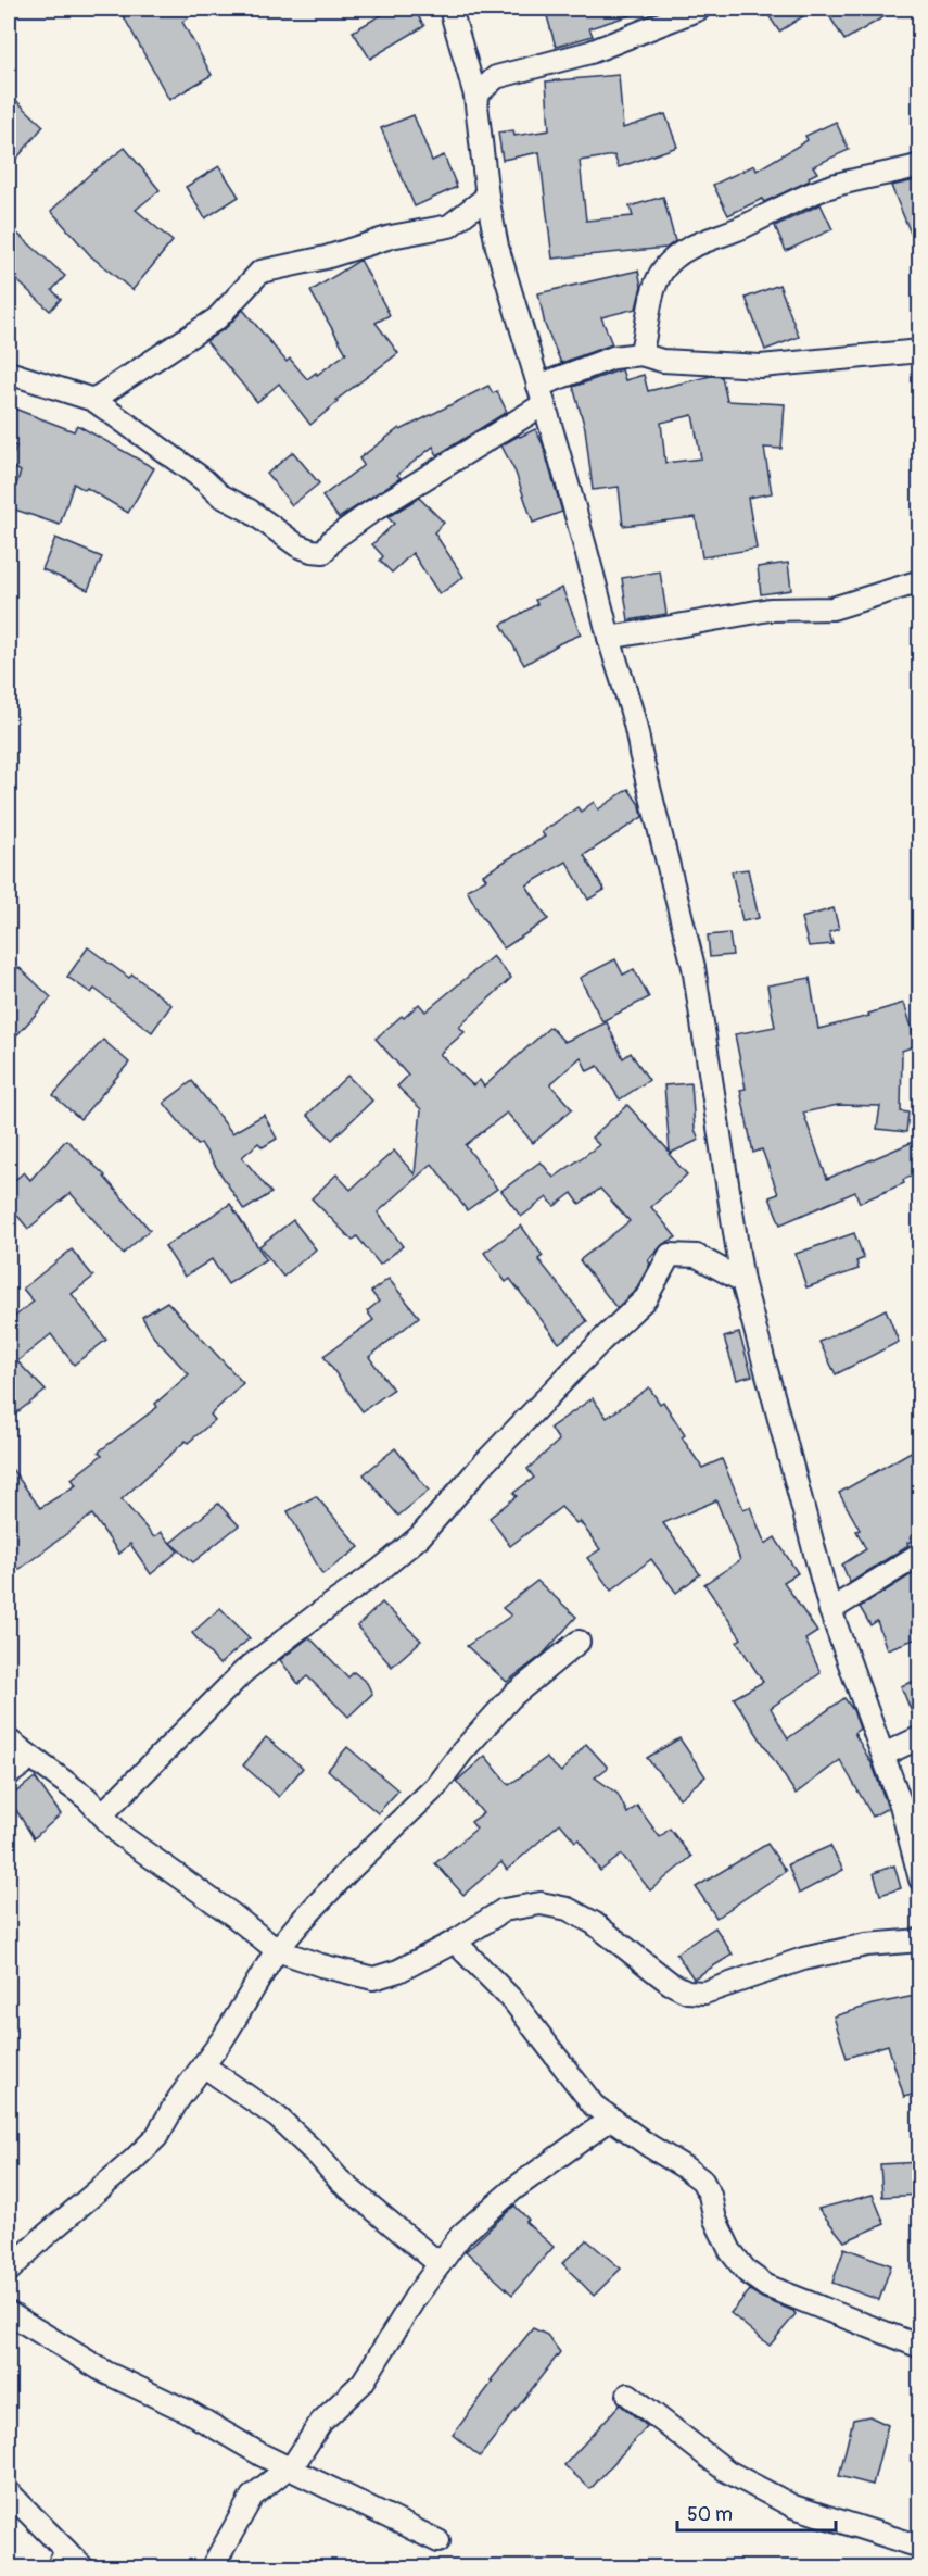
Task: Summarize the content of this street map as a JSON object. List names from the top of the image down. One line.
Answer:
{"scale_bar":"50 m"}
